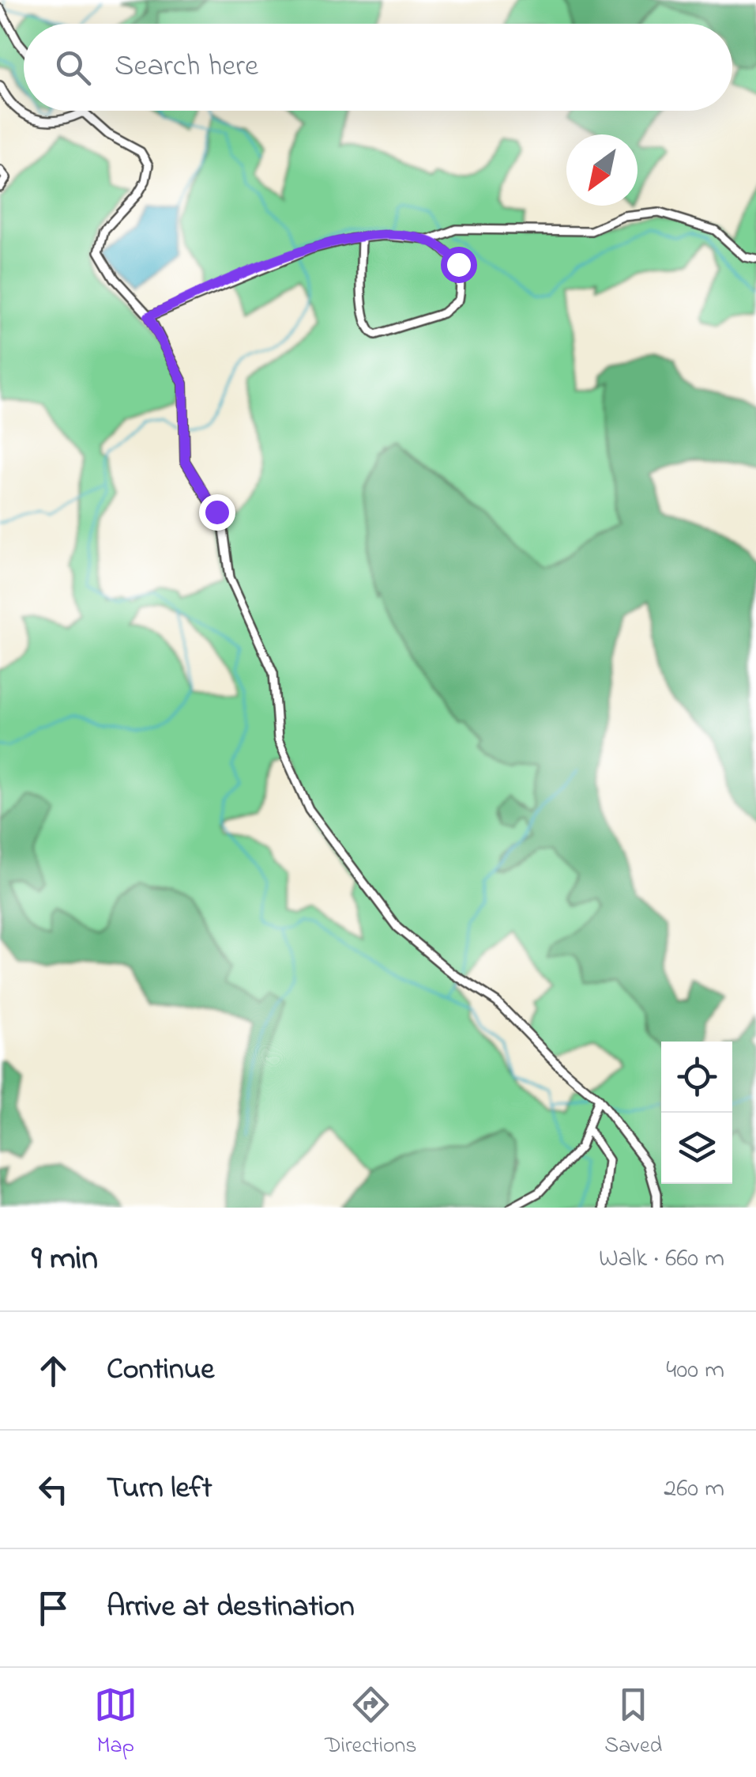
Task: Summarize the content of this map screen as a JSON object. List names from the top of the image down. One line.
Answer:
{"north":"bottom left","page":{"search":"Search here","heading":["9 min","Walk · 660 m"],"list":[["Continue","400 m"],["Turn left","260 m"],"Arrive at destination"],"nav":["Map","Directions","Saved"]}}
